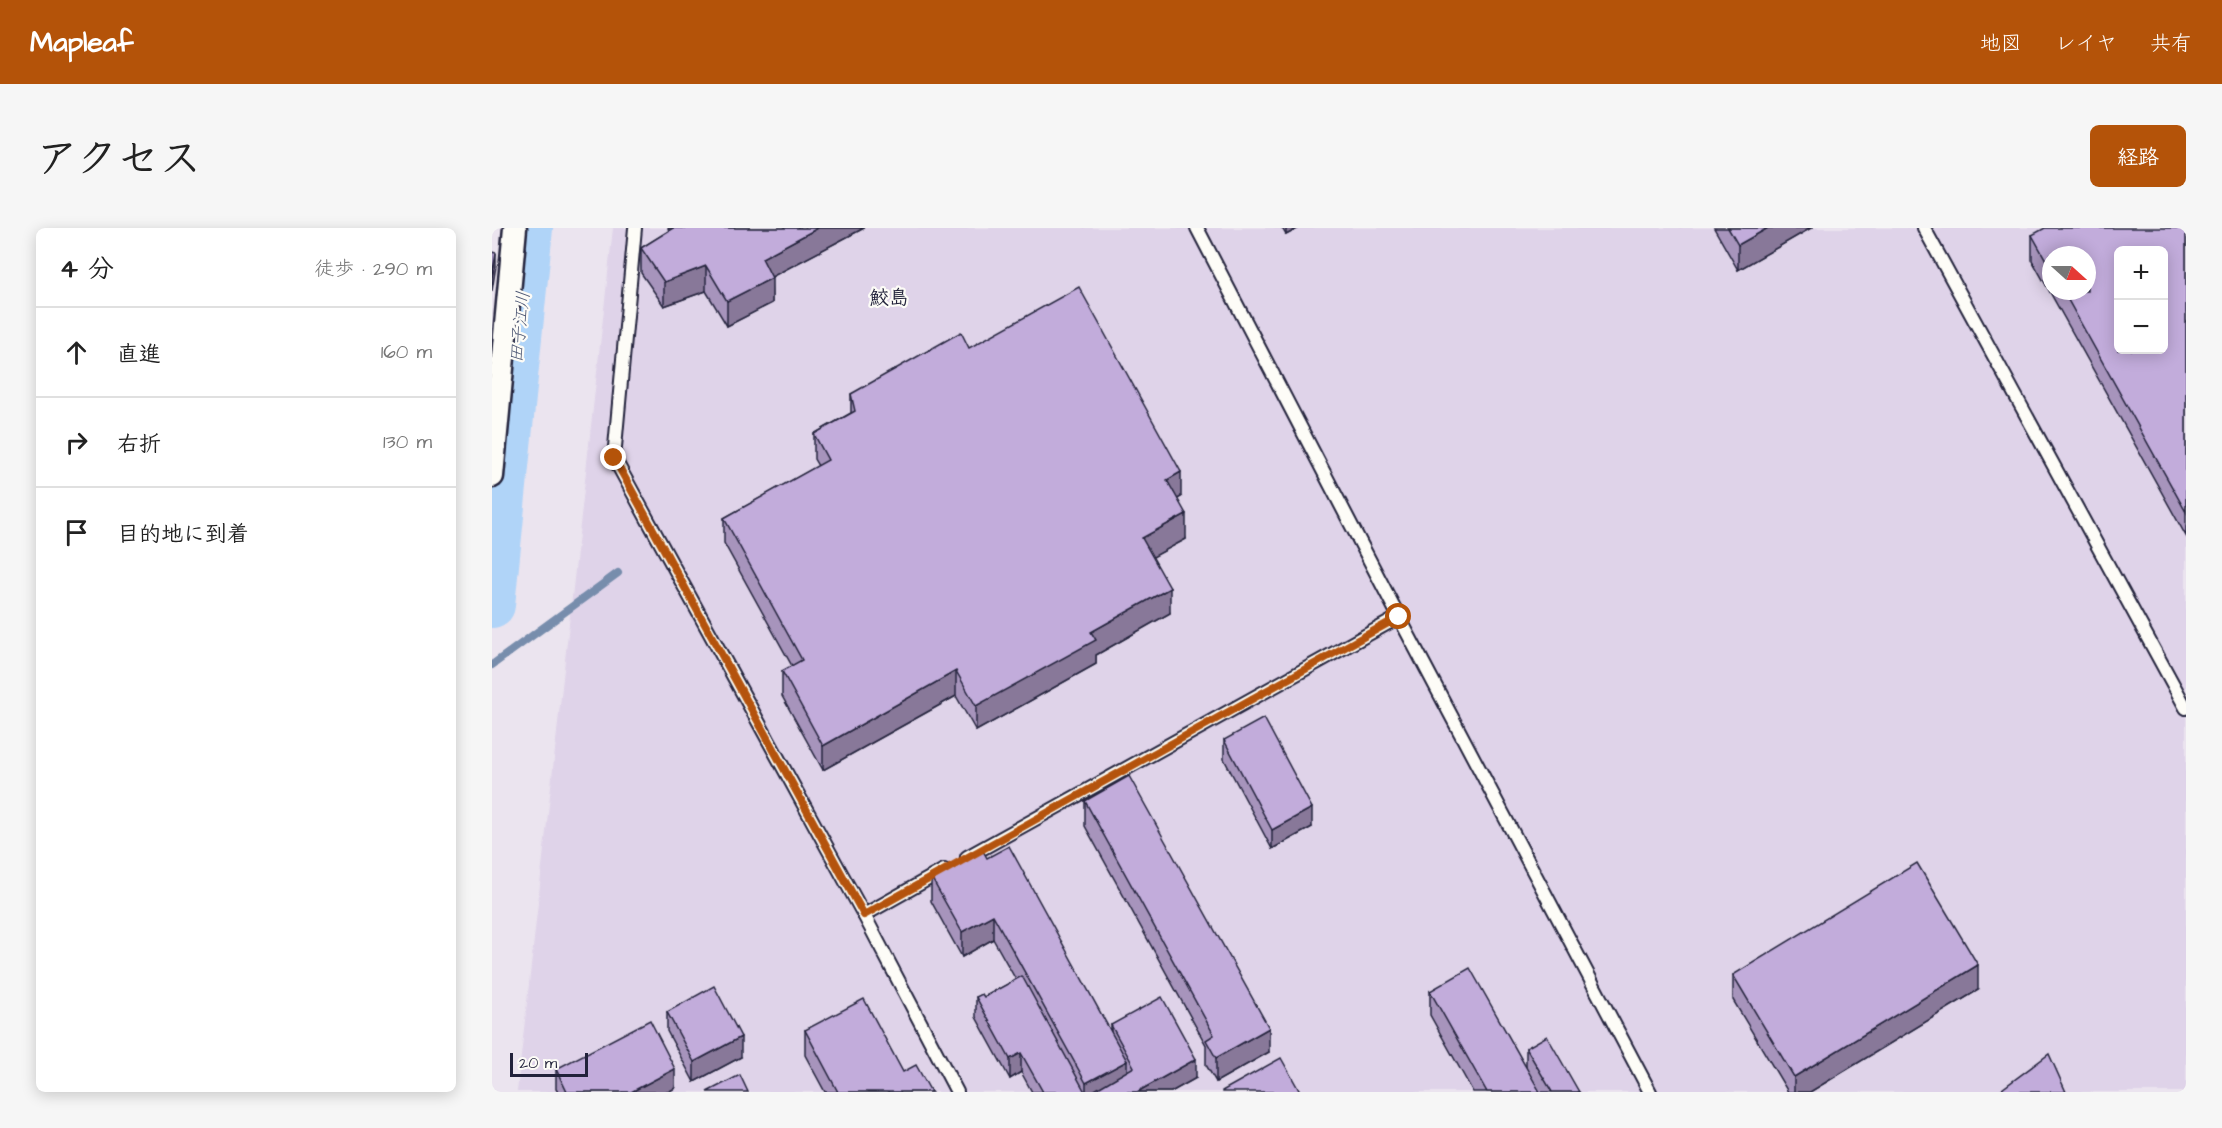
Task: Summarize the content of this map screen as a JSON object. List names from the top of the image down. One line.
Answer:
{"districts":["鮫島"],"water":["田子江川"],"scale_bar":"20 m","north":"right","page":{"header":"Mapleaf","nav":["地図","レイヤ","共有"],"title":"アクセス","buttons":"経路","heading":["4 分","徒歩 · 290 m"],"map_buttons":["+","−"],"list":[["直進","160 m"],["右折","130 m"],"目的地に到着"],"scale":"20 m"}}
